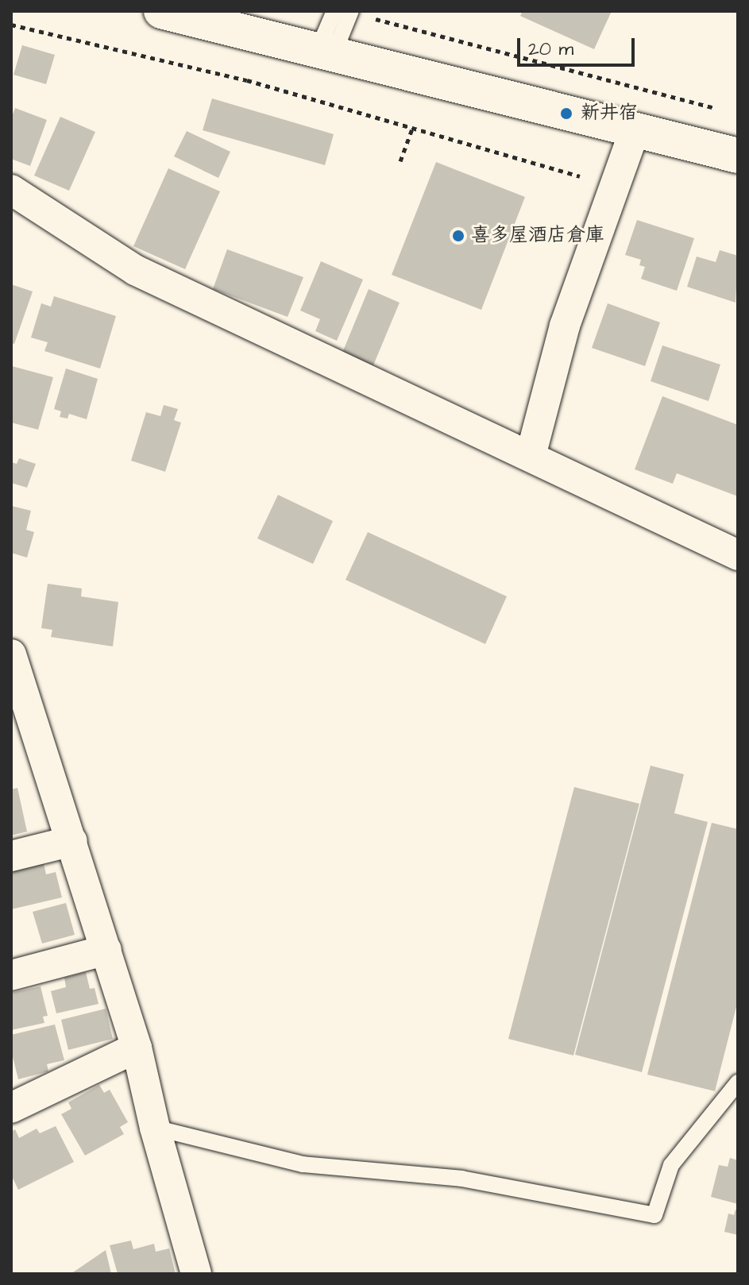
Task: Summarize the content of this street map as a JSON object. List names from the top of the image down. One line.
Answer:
{"places":["新井宿","喜多屋酒店倉庫"],"scale_bar":"20 m"}
